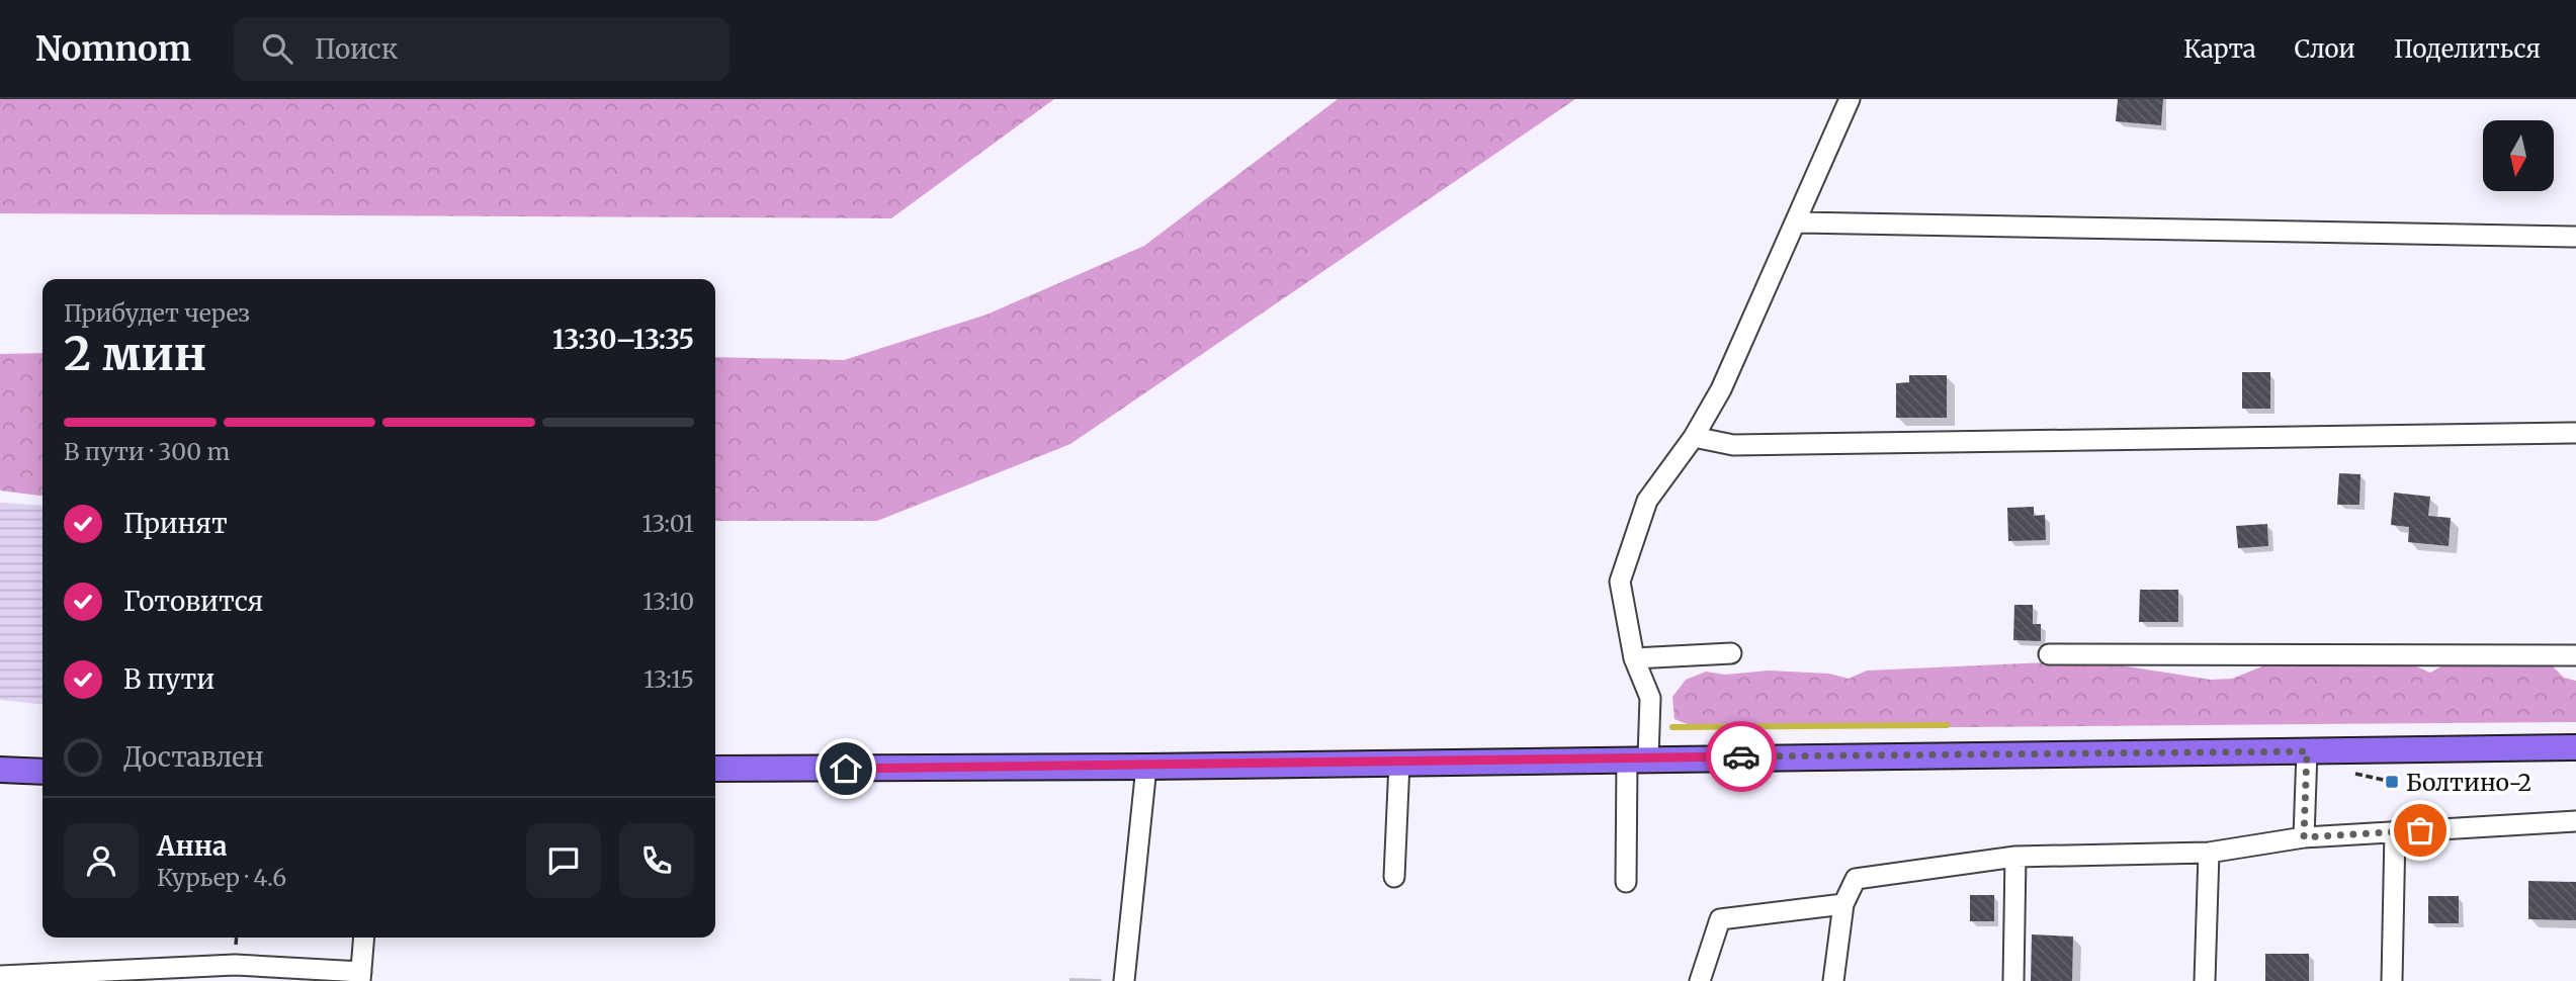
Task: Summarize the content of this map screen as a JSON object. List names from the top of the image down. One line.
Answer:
{"places":{"transit":["Болтино-2"]},"north":"bottom","page":{"header":"Nomnom","search":"Поиск","nav":["Карта","Слои","Поделиться"],"heading":["2 мин","Прибудет через","13:30–13:35"],"panel":["Анна","Курьер · 4.6"],"bar":"В пути · 300 m","list":[["Принят","13:01"],["Готовится","13:10"],["В пути","13:15"],"Доставлен"]}}
